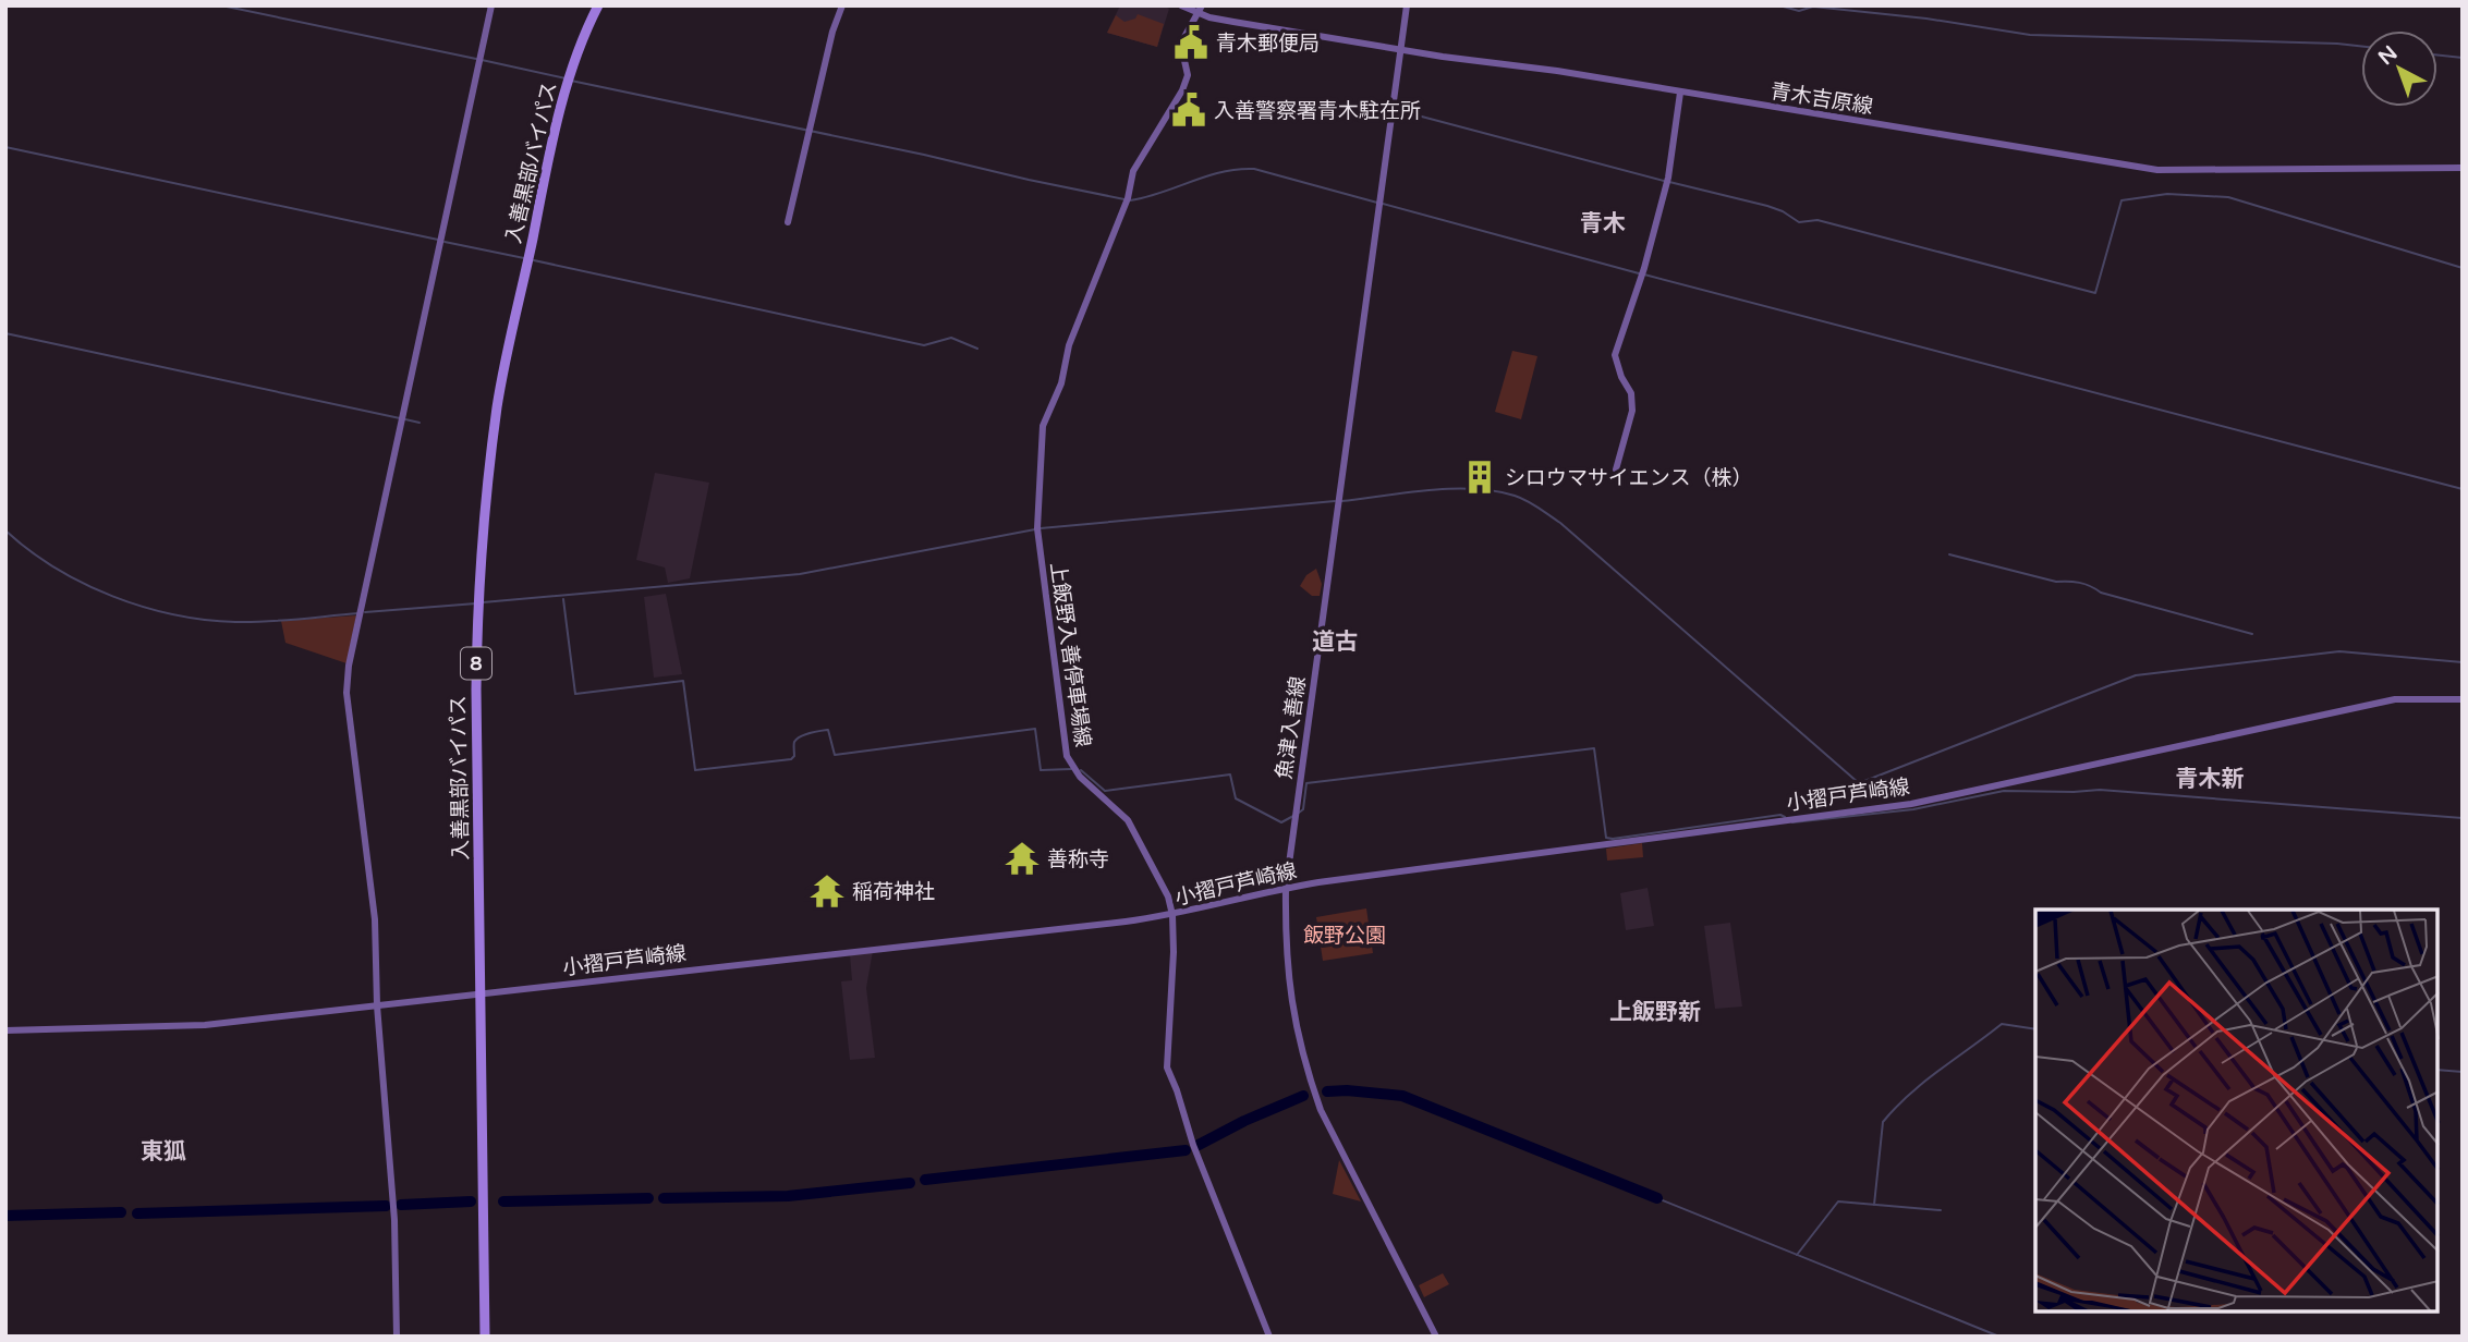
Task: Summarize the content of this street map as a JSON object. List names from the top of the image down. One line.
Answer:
{"streets":{"highway":["入善黒部バイパス","8"],"main road":["青木吉原線","上飯野入善停車場線","魚津入善線","小摺戸芦崎線"]},"crossings":[["青木吉原線","上飯野入善停車場線"],["青木吉原線","魚津入善線"],["入善黒部バイパス","小摺戸芦崎線"],["上飯野入善停車場線","小摺戸芦崎線"],["魚津入善線","小摺戸芦崎線"]],"districts":["青木","道古","青木新","上飯野新","東狐"],"parks":["飯野公園"],"places":{"public building":["青木郵便局","入善警察署青木駐在所"],"building":["シロウマサイエンス（株）"],"temple":["善称寺","稲荷神社"]},"north":"top left"}
